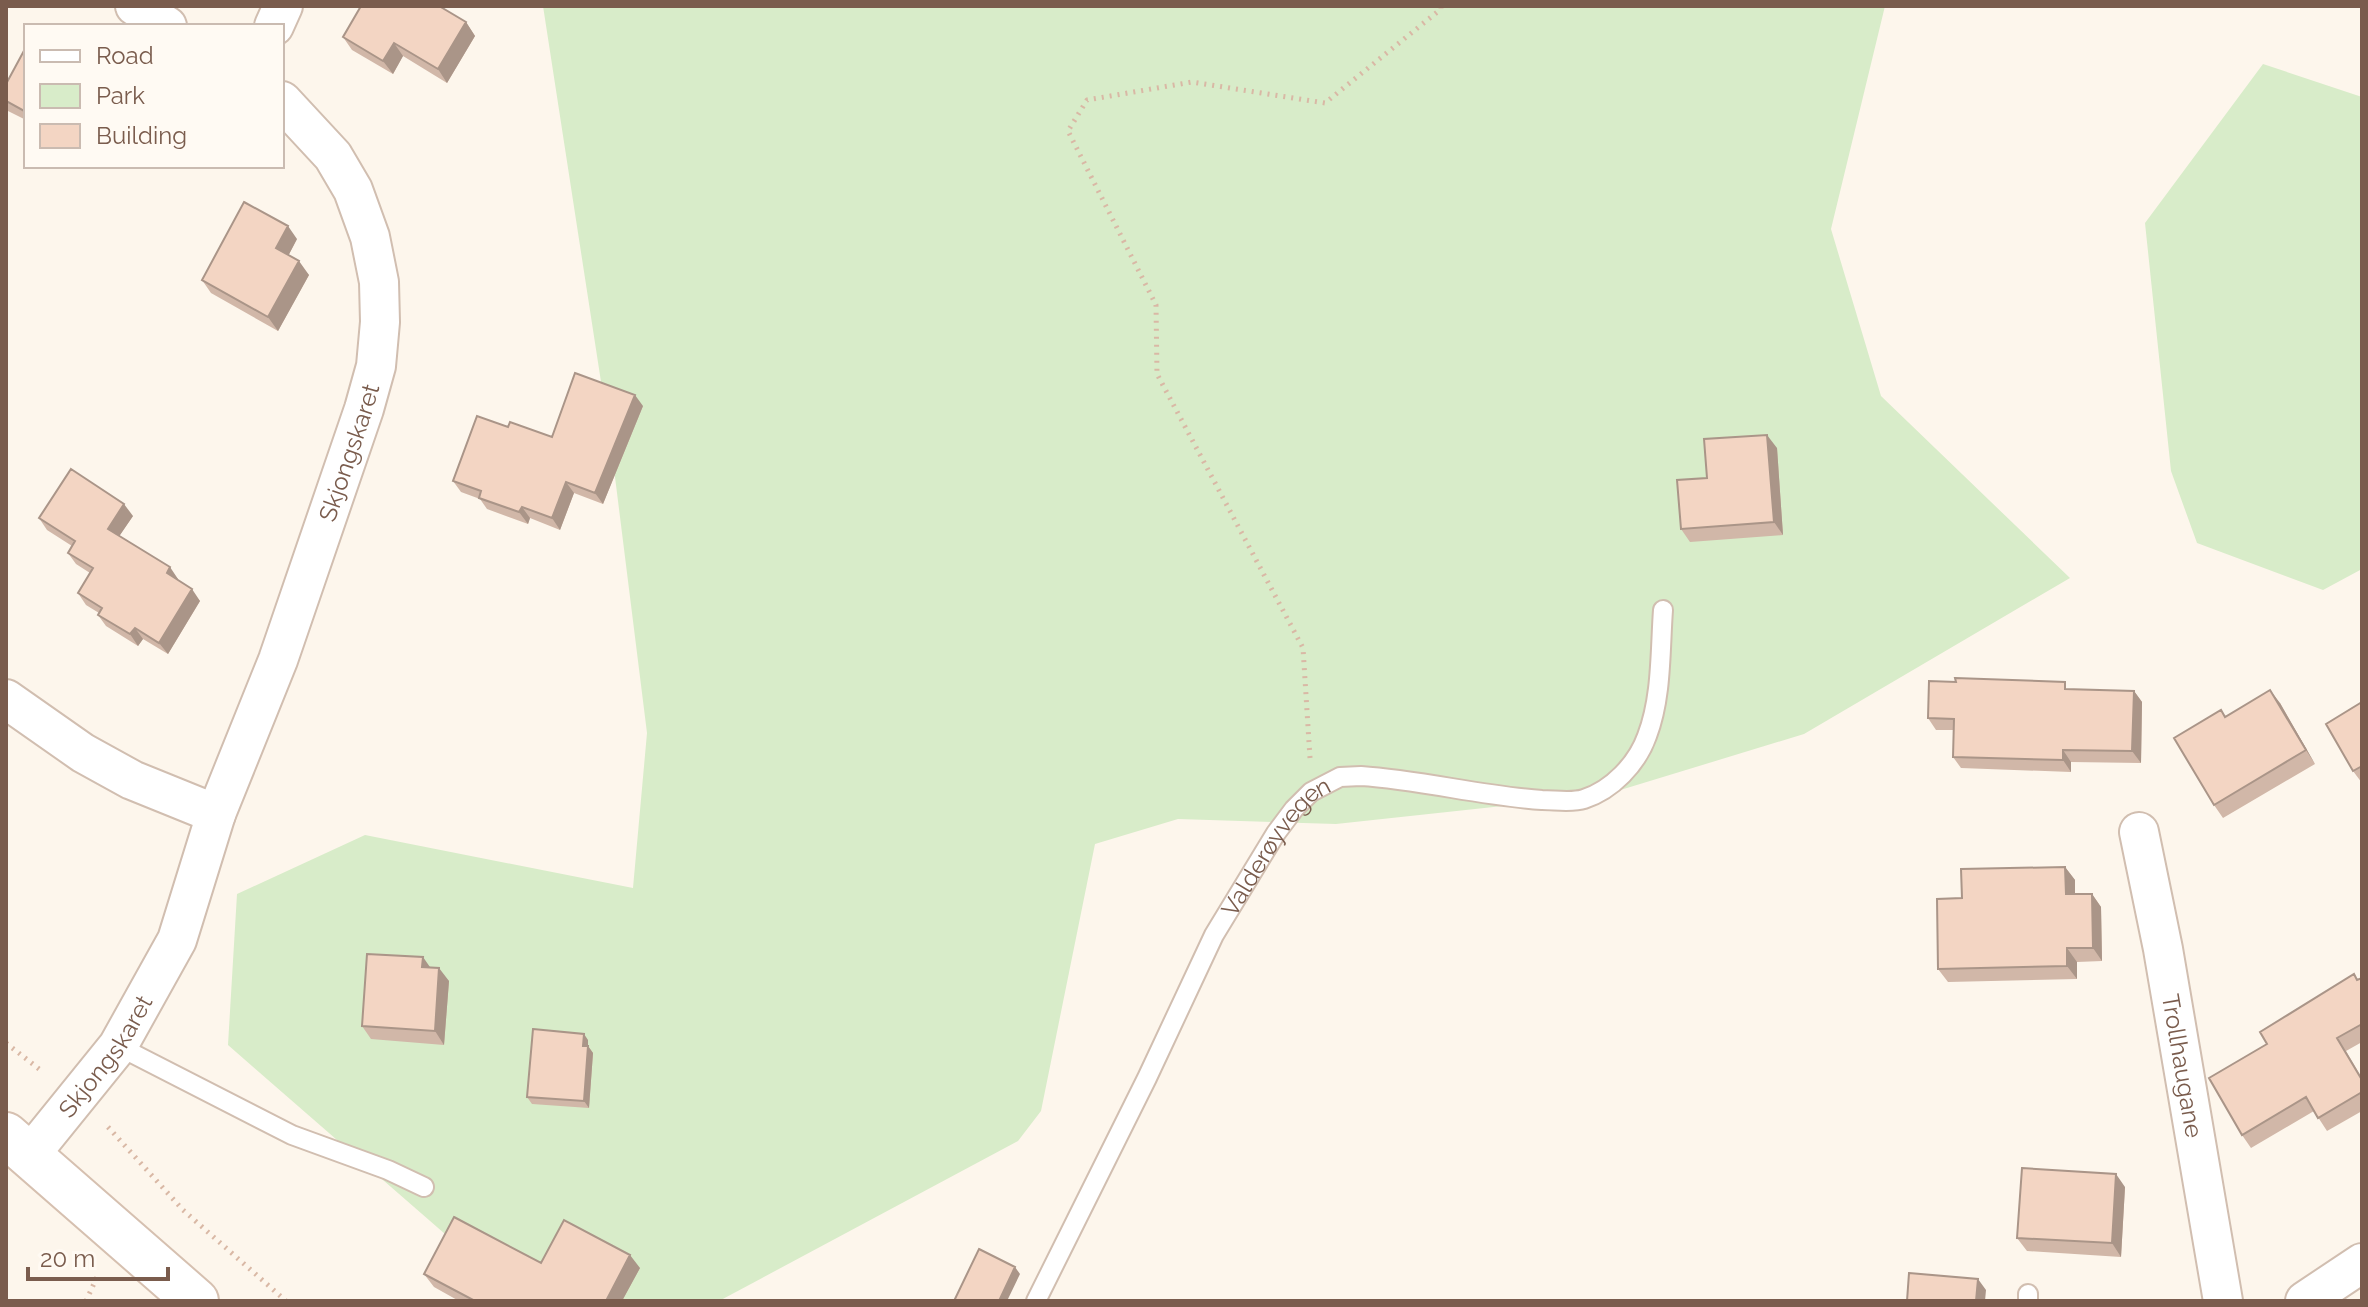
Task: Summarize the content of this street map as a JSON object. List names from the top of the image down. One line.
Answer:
{"streets":{"street":["Skjongskaret","Trollhaugane"],"lane":["Valderøyvegen"]},"legend":["Road","Park","Building"],"scale_bar":"20 m"}
